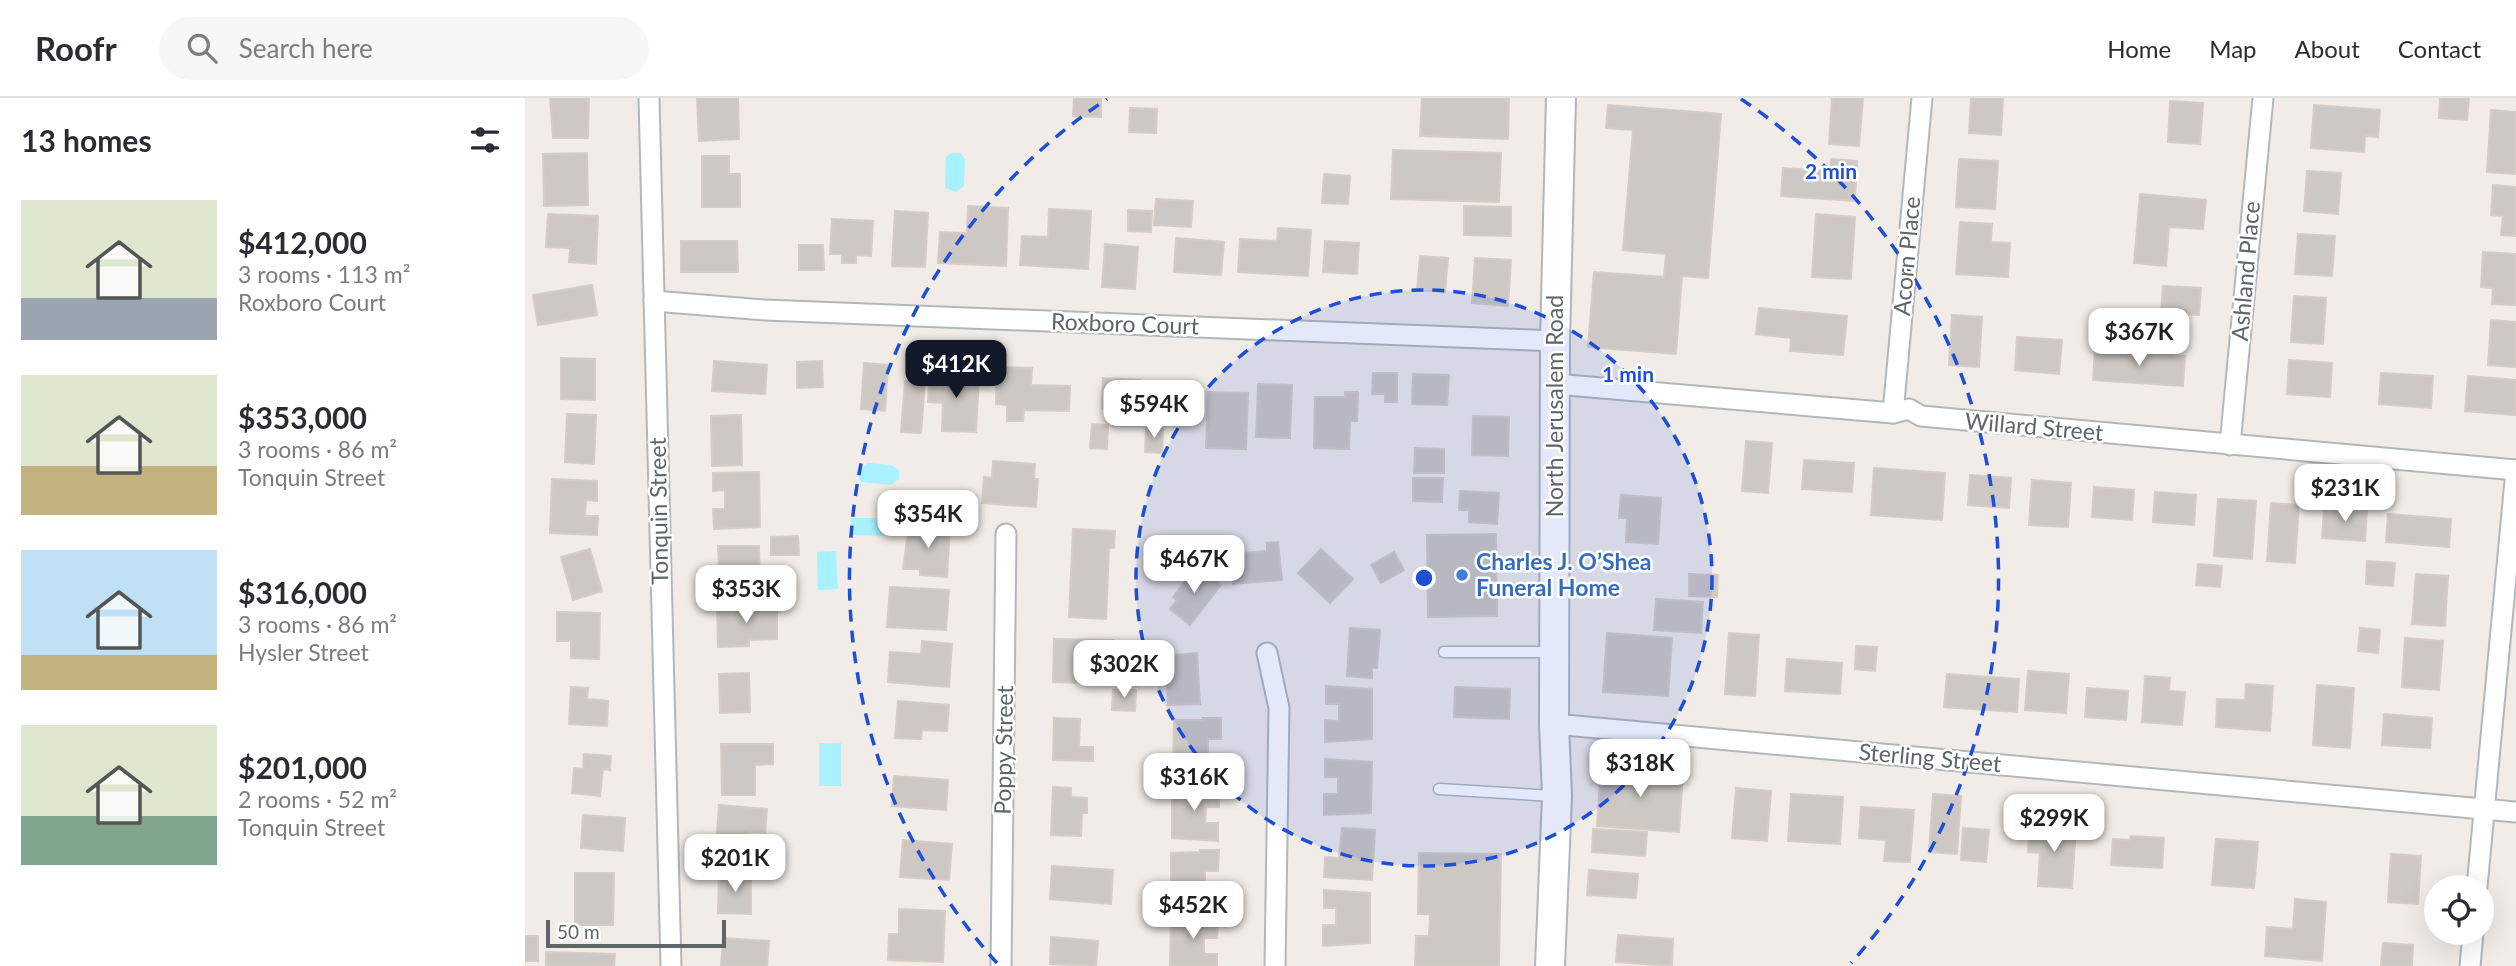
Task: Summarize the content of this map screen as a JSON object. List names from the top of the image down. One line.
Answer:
{"streets":{"main road":["North Jerusalem Road"],"street":["Acorn Place","Ashland Place","Roxboro Court","Willard Street","Tonquin Street","Poppy Street","Sterling Street"]},"crossings":[["Acorn Place","Willard Street"],["Ashland Place","Willard Street"],["Roxboro Court","North Jerusalem Road"],["Roxboro Court","Tonquin Street"],["North Jerusalem Road","Willard Street"],["North Jerusalem Road","Sterling Street"]],"places":["Charles J. O’Shea Funeral Home"],"scale_bar":"50 m","page":{"header":"Roofr","search":"Search here","nav":["Home","Map","About","Contact"],"heading":"13 homes","list":[{"name":"$412,000","note":"3 rooms · 113 m² · Roxboro Court"},{"name":"$353,000","note":"3 rooms · 86 m² · Tonquin Street"},{"name":"$316,000","note":"3 rooms · 86 m² · Hysler Street"},{"name":"$201,000","note":"2 rooms · 52 m² · Tonquin Street"}],"price":["$367K","$412K","$594K","$231K","$354K","$467K","$353K","$302K","$318K","$316K","$299K","$201K","$452K"],"scale":"50 m"},"rings":["2 min","1 min"]}
